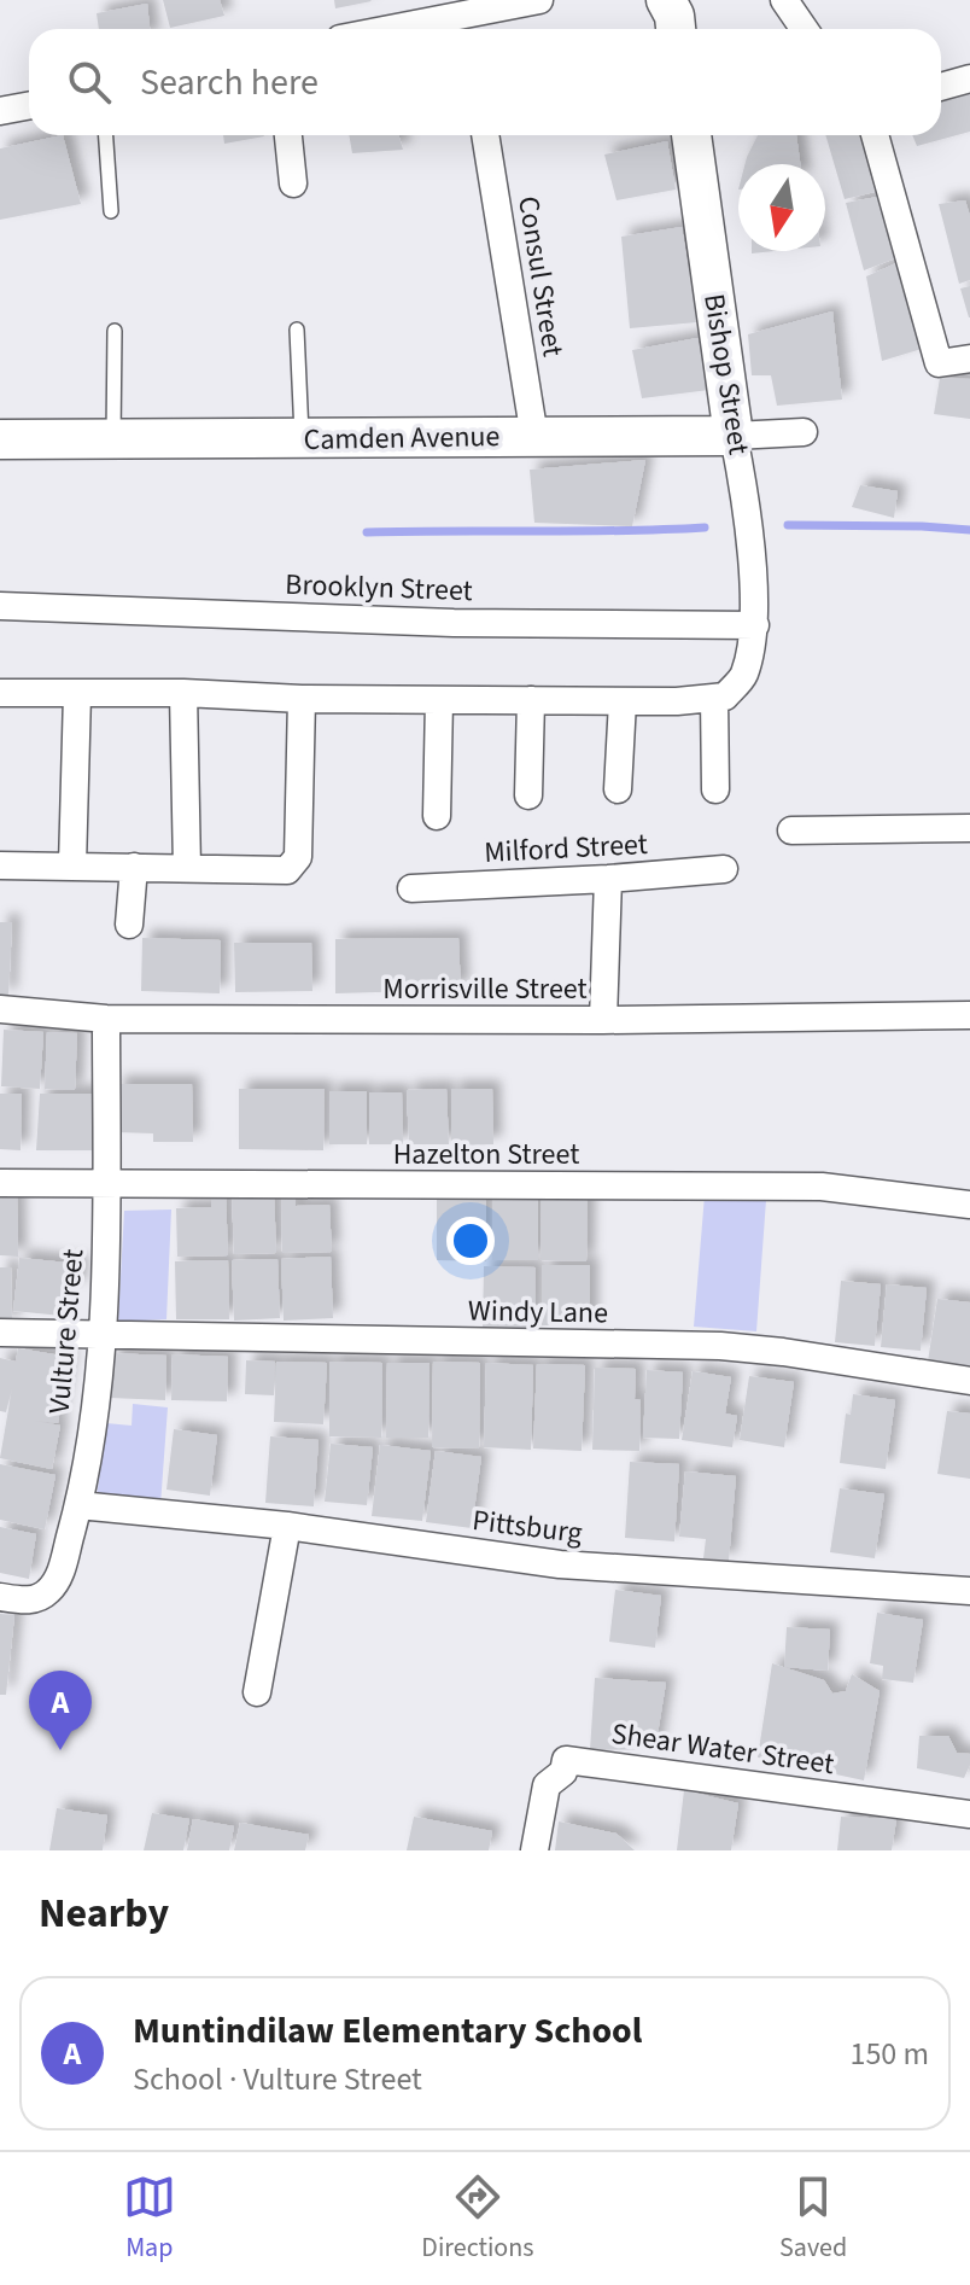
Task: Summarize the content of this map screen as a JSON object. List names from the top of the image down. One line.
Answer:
{"streets":{"street":["Consul Street","Bishop Street","Camden Avenue","Brooklyn Street","Milford Street","Morrisville Street","Hazelton Street","Windy Lane","Vulture Street","Pittsburg","Shear Water Street"]},"crossings":[["Consul Street","Camden Avenue"],["Bishop Street","Camden Avenue"],["Bishop Street","Brooklyn Street"],["Morrisville Street","Vulture Street"],["Hazelton Street","Vulture Street"],["Windy Lane","Vulture Street"],["Vulture Street","Pittsburg"]],"north":"bottom","page":{"search":"Search here","pins":"A","heading":"Nearby","list":[{"mark":"A","name":"Muntindilaw Elementary School","note":"School · Vulture Street","value":"150 m"}],"nav":["Map","Directions","Saved"]}}
